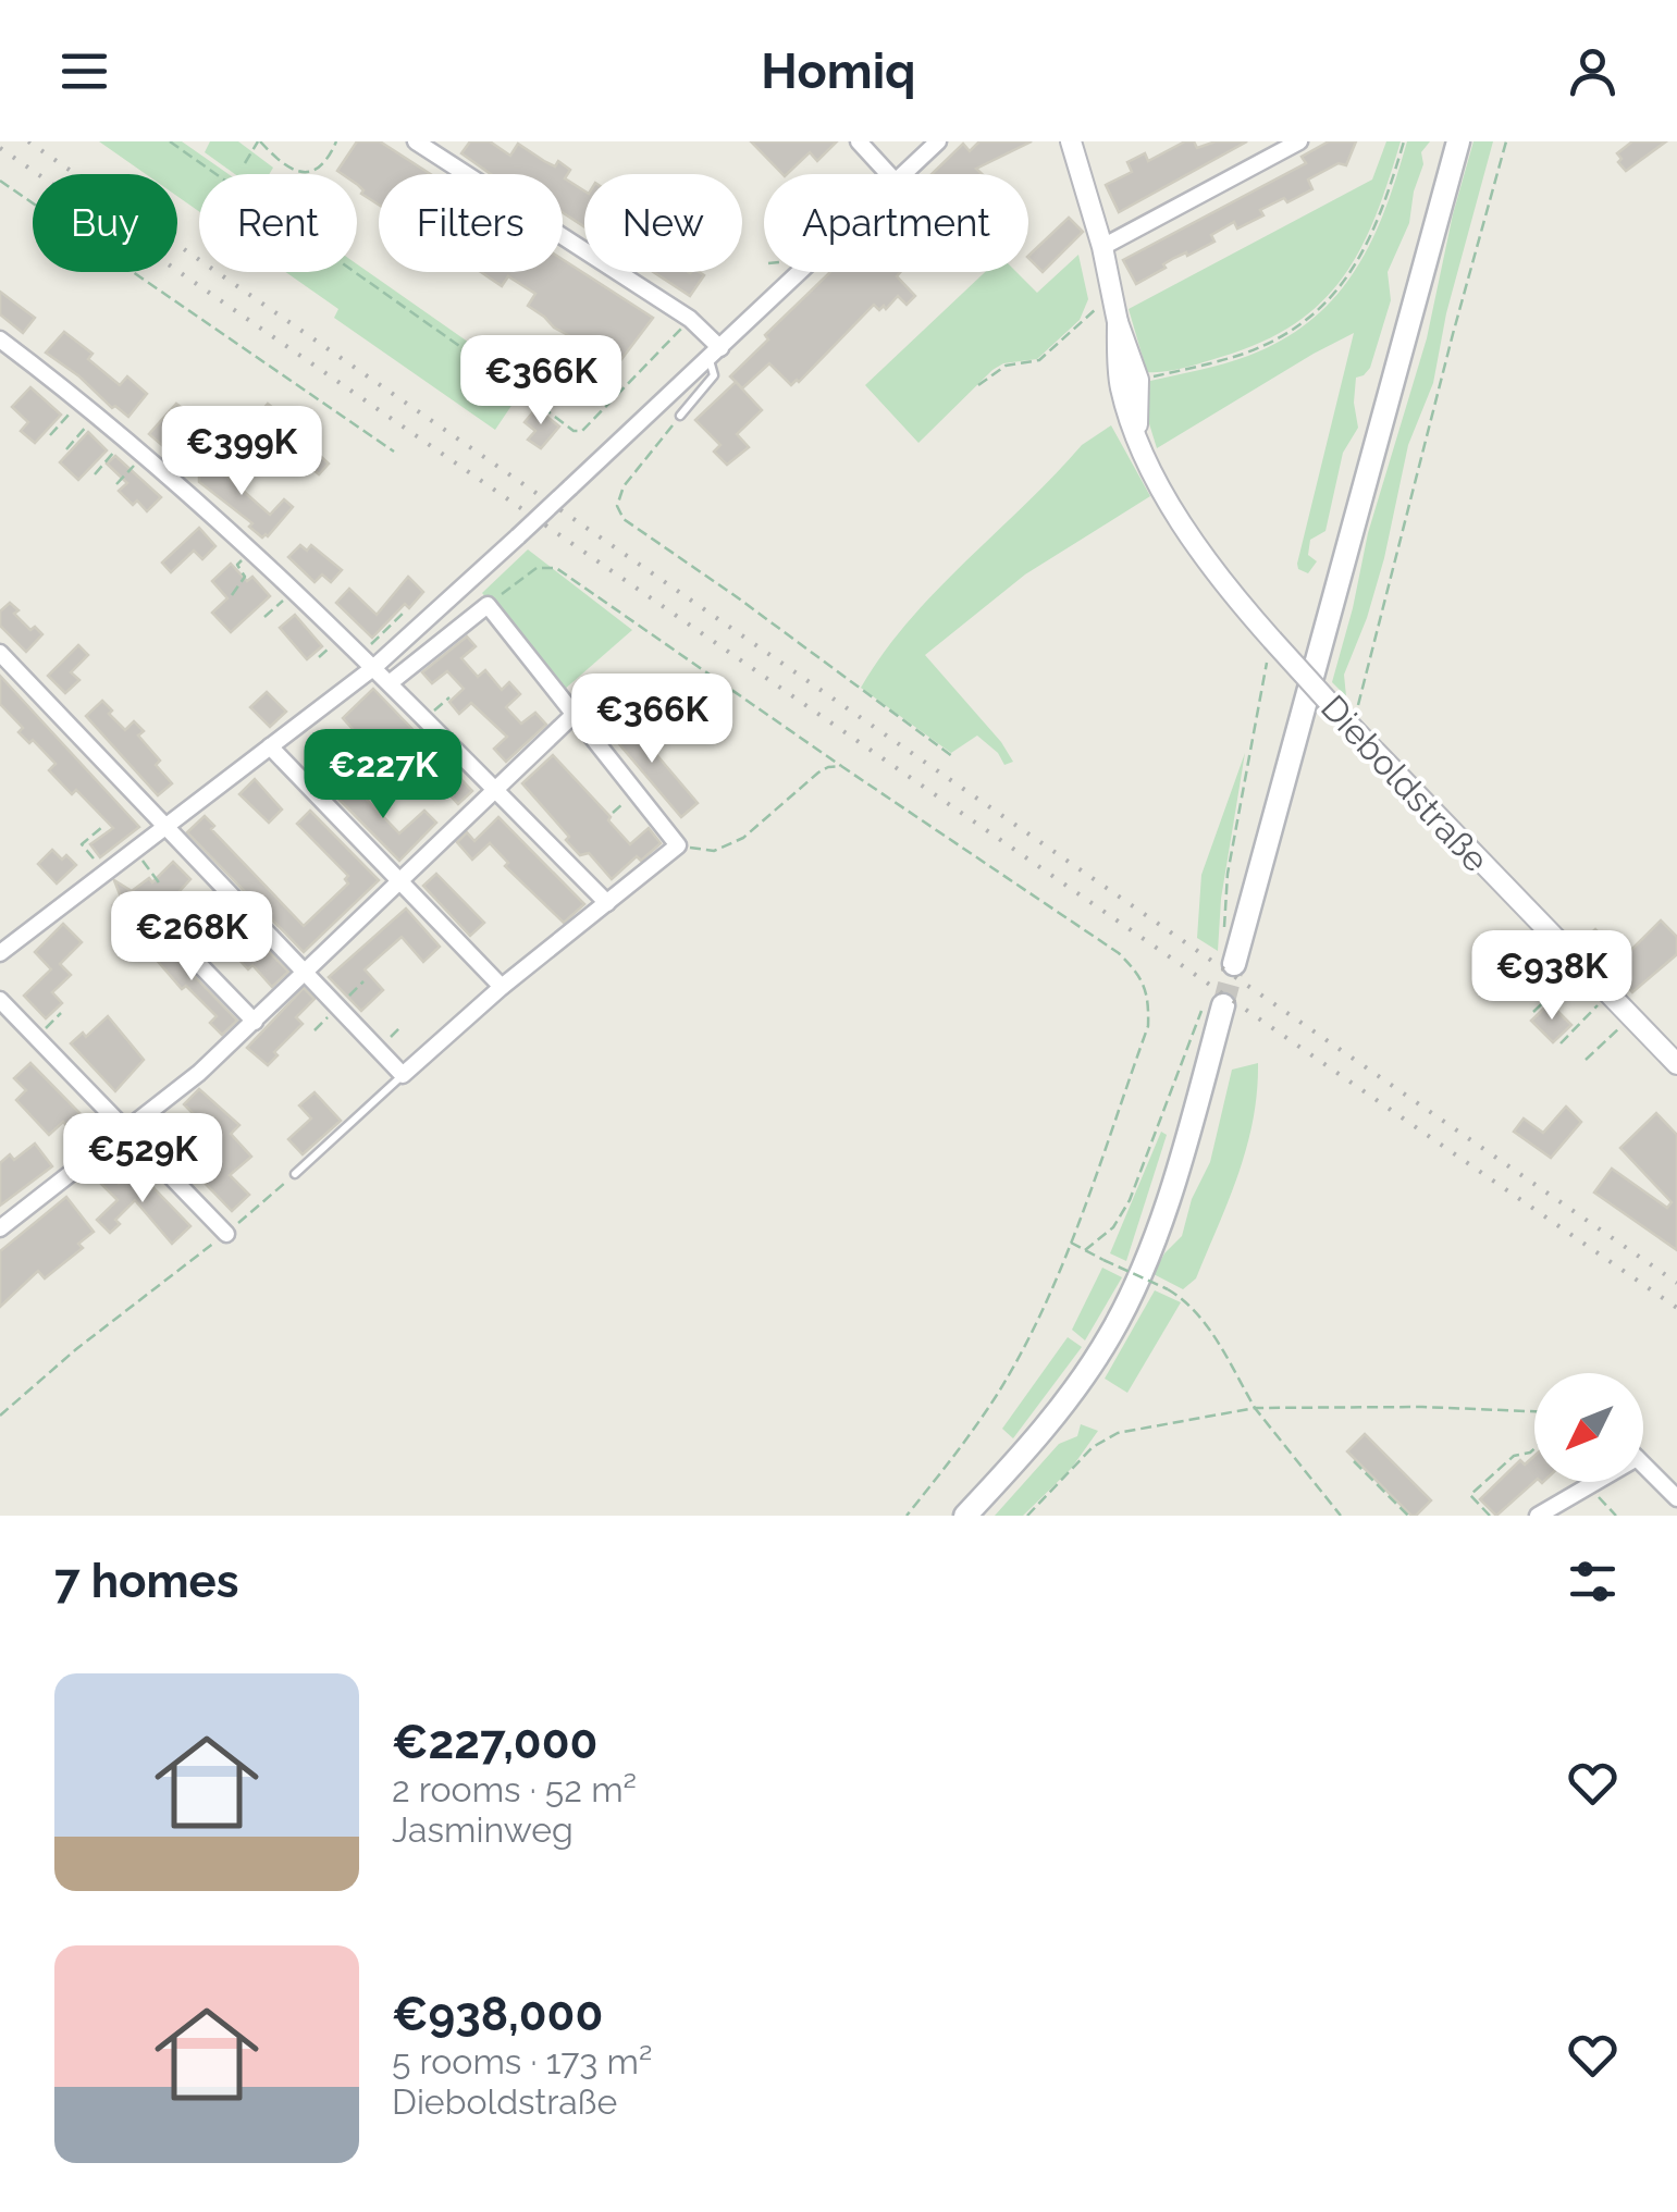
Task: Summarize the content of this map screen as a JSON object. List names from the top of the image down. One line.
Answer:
{"streets":{"street":["Dieboldstraße"]},"north":"bottom left","page":{"header":"Homiq","chip":["Buy","Rent","Filters","New","Apartment"],"price":["€366K","€399K","€366K","€227K","€268K","€938K","€529K"],"heading":"7 homes","list":[{"name":"€227,000","note":"2 rooms · 52 m² · Jasminweg"},{"name":"€938,000","note":"5 rooms · 173 m² · Dieboldstraße"}]}}
